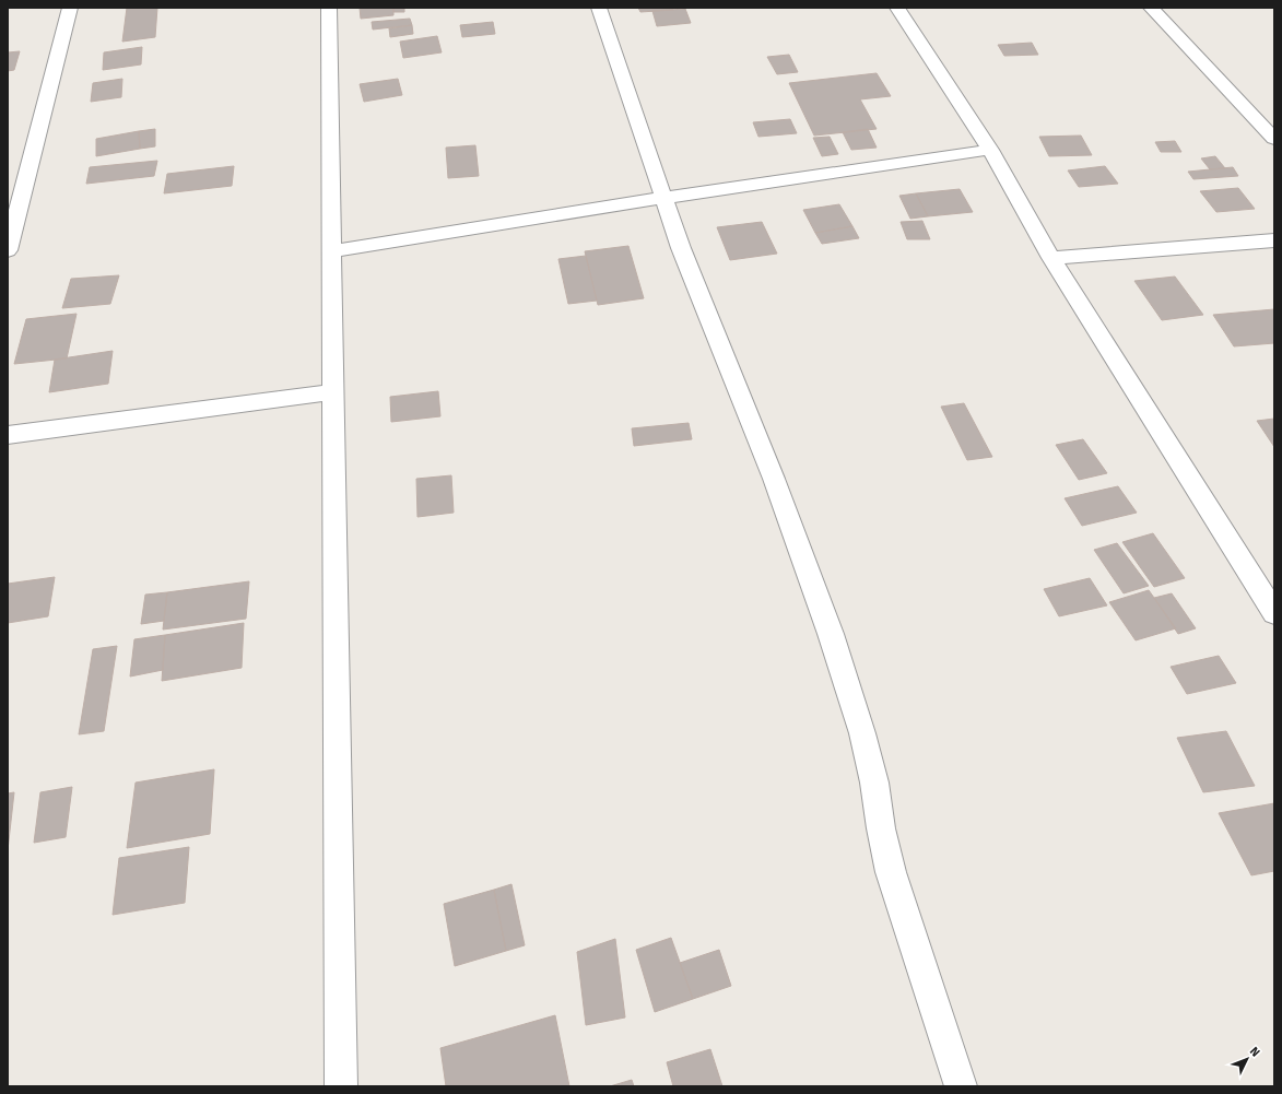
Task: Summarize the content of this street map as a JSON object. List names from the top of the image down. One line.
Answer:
{"north":"top right"}
